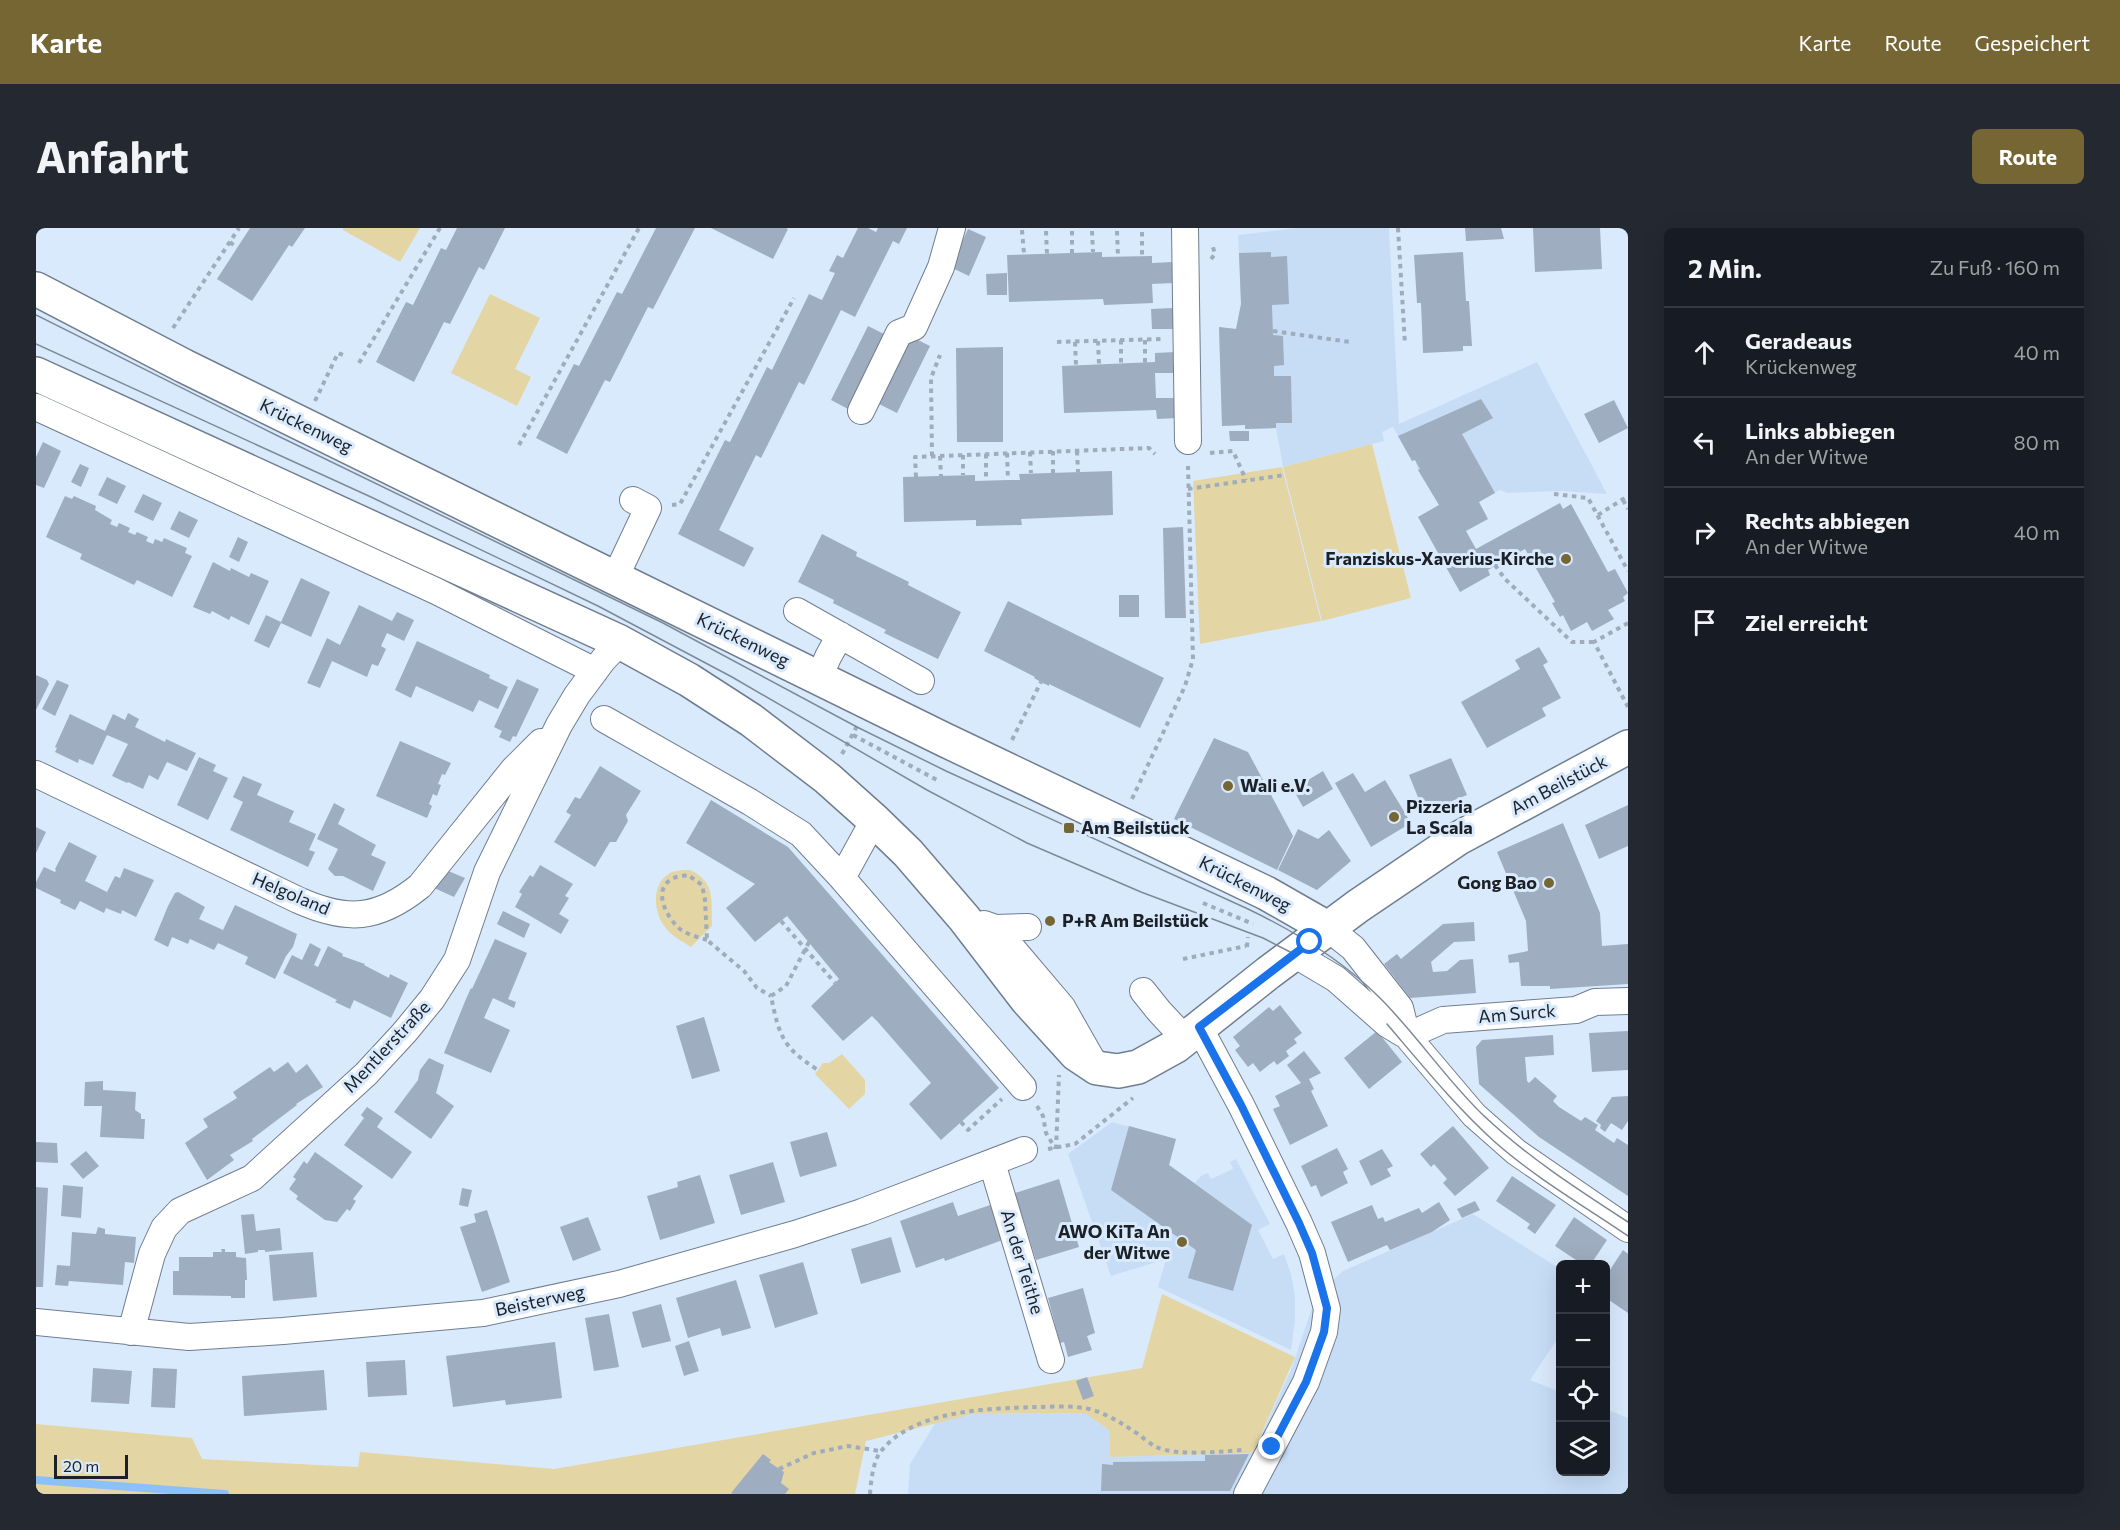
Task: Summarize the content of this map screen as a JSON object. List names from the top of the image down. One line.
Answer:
{"streets":{"main road":["Krückenweg","Am Beilstück"],"street":["Helgoland","Am Surck","Mentlerstraße","An der Teithe","Beisterweg"]},"crossings":[["Krückenweg","Am Beilstück"],["Krückenweg","Am Surck"],["Helgoland","Mentlerstraße"],["Mentlerstraße","Beisterweg"],["An der Teithe","Beisterweg"]],"places":{"other":["Franziskus-Xaverius-Kirche","Wali e.V.","Pizzeria La Scala","Gong Bao","P+R Am Beilstück","AWO KiTa An der Witwe"],"transit":["Am Beilstück"]},"scale_bar":"20 m","page":{"header":"Karte","nav":["Karte","Route","Gespeichert"],"buttons":"Route","title":"Anfahrt","heading":["2 Min.","Zu Fuß · 160 m"],"list":[["Geradeaus","Krückenweg","40 m"],["Links abbiegen","An der Witwe","80 m"],["Rechts abbiegen","An der Witwe","40 m"],"Ziel erreicht"],"map_buttons":["+","−"],"scale":"20 m"}}
